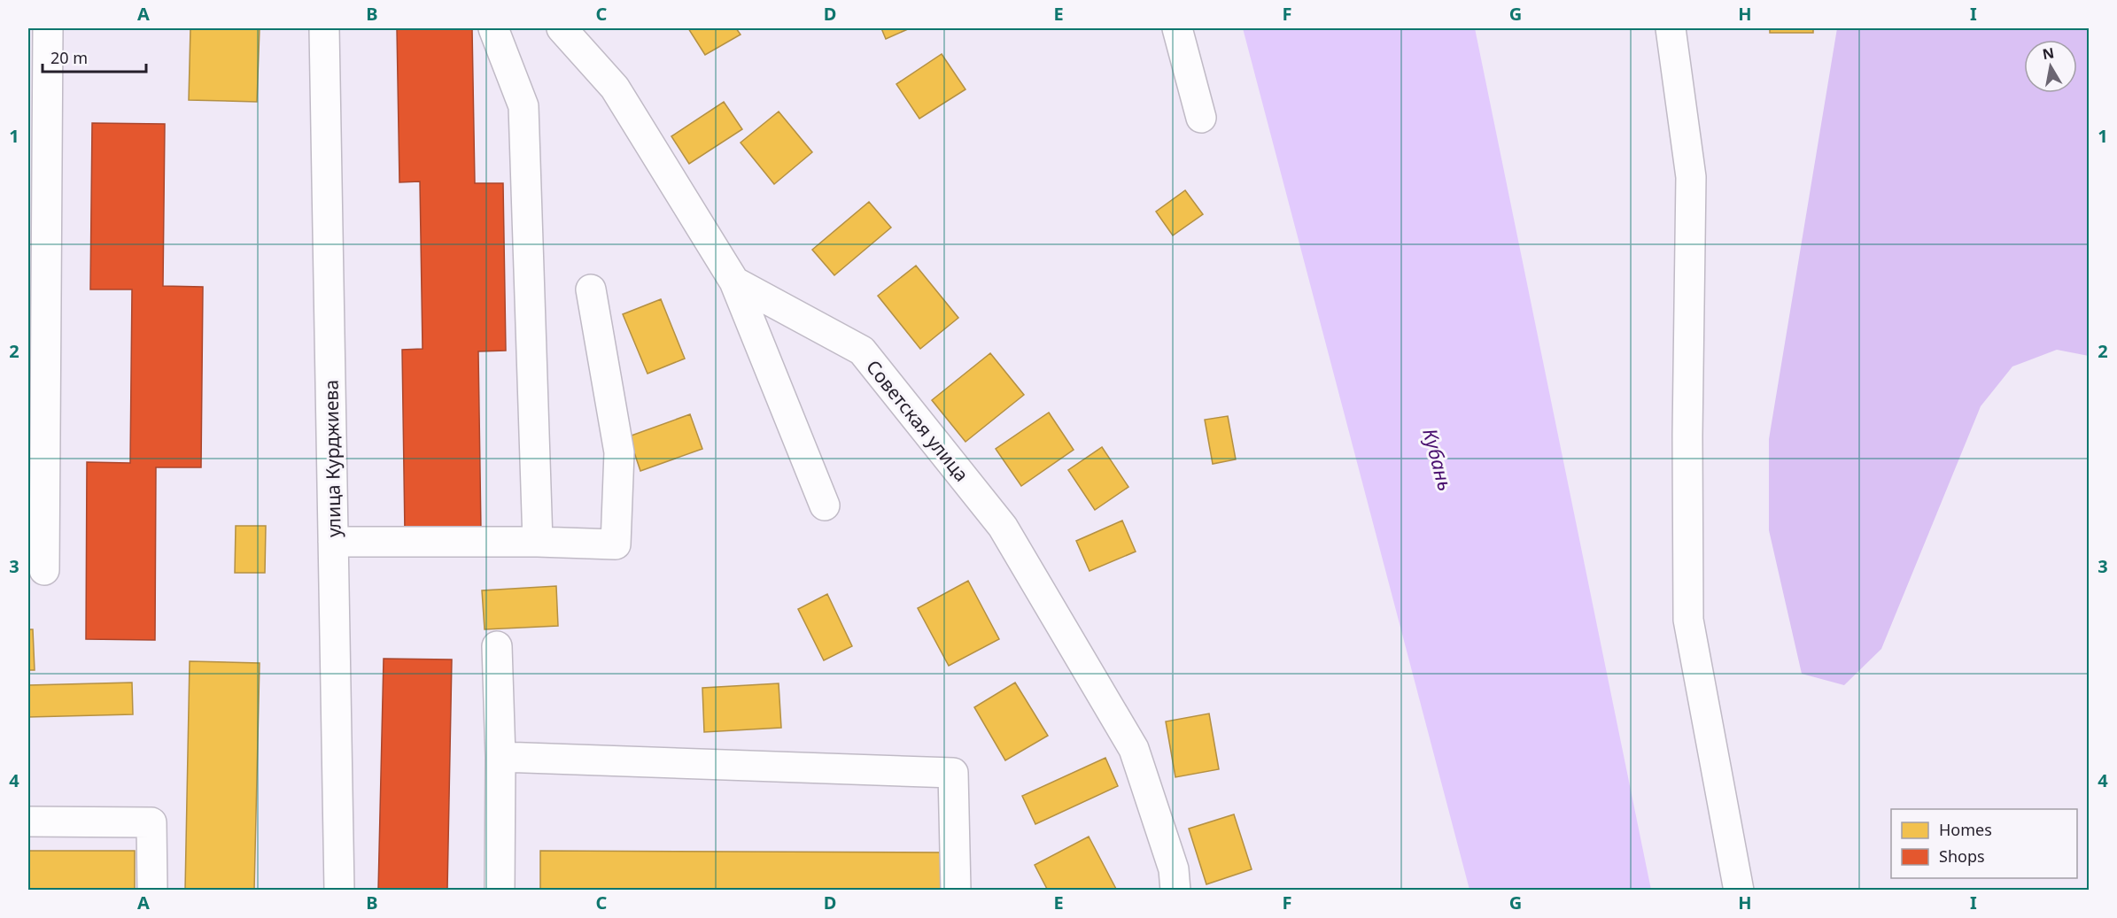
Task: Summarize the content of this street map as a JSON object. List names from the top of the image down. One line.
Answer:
{"streets":{"street":["Советская улица","улица Курджиева"]},"water":["Кубань"],"legend":["Homes","Shops"],"scale_bar":"20 m","north":"top","grid":{"columns":["A","B","C","D","E","F","G","H","I"],"rows":["1","2","3","4"]}}
